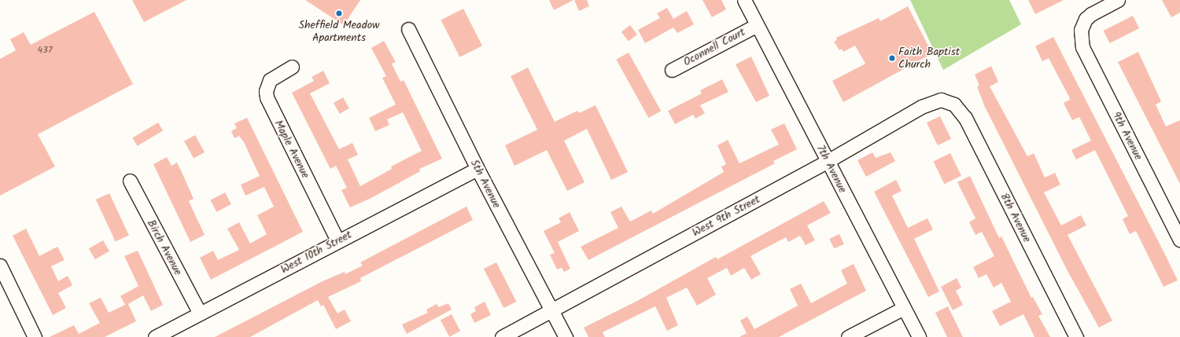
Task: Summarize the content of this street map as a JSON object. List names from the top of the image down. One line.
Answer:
{"streets":{"street":["Oconnell Court","9th Avenue","Maple Avenue","7th Avenue","5th Avenue","West 9th Street","8th Avenue","Birch Avenue","West 10th Street"]},"crossings":[["Oconnell Court","7th Avenue"],["Maple Avenue","West 10th Street"],["7th Avenue","West 9th Street"],["5th Avenue","West 9th Street"],["5th Avenue","West 10th Street"],["West 9th Street","8th Avenue"],["Birch Avenue","West 10th Street"]],"places":["Sheffield Meadow Apartments","Faith Baptist Church"],"house_numbers":["437"]}
